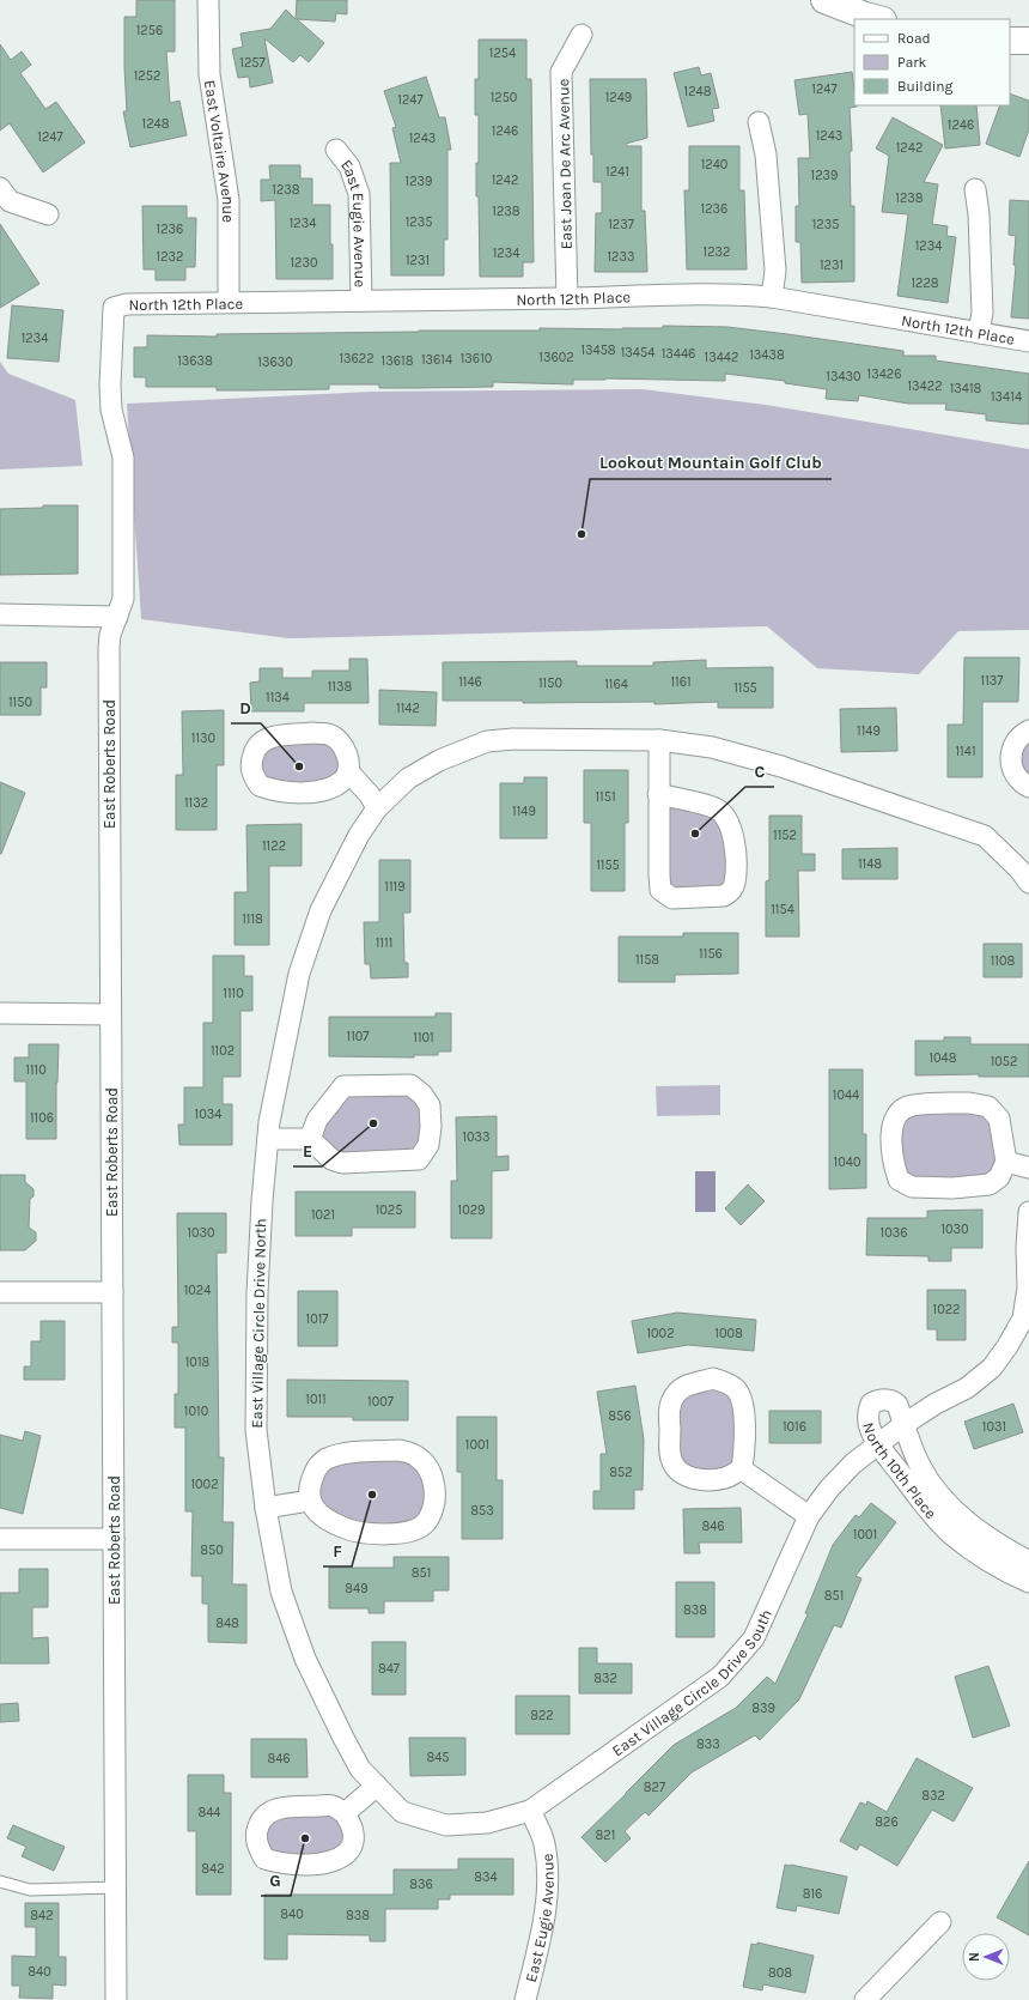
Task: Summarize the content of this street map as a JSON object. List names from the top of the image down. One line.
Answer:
{"streets":{"street":["East Voltaire Avenue","East Joan De Arc Avenue","East Eugie Avenue","North 12th Place","East Roberts Road","East Village Circle Drive North","North 10th Place","East Village Circle Drive South"]},"crossings":[["East Voltaire Avenue","North 12th Place"],["East Joan De Arc Avenue","North 12th Place"],["East Eugie Avenue","North 12th Place"],["East Eugie Avenue","East Village Circle Drive North"],["East Eugie Avenue","East Village Circle Drive South"],["North 12th Place","East Roberts Road"],["East Village Circle Drive North","East Village Circle Drive South"],["North 10th Place","East Village Circle Drive South"]],"places":["Lookout Mountain Golf Club","D","C","E","F","G"],"house_numbers":["1256","1254","1257","1252","1247","1248","1250","1249","1247","1248","1246","1246","1243","1247","1243","1242","1240","1241","1239","1242","1239","1238","1238","1236","1238","1235","1234","1237","1235","1236","1234","1232","1234","1232","1233","1231","1230","1231","1228","1234","13458","13454","13446","13438","13602","13442","13622","13610","13614","13638","13618","13630","13426","13430","13422","13418","13414","1137","1146","1161","1150","1164","1138","1155","1134","1150","1142","1149","1130","1141","1151","1132","1149","1152","1122","1148","1155","1119","1154","1118","1111","1156","1158","1108","1110","1107","1101","1102","1048","1052","1110","1044","1034","1106","1033","1040","1025","1029","1021","1030","1030","1036","1024","1022","1017","1002","1008","1018","1011","1007","1010","856","1016","1031","1001","852","1002","853","846","1001","850","851","849","851","838","848","847","832","839","822","833","845","846","827","832","844","826","821","842","834","836","816","840","842","838","840","808"],"legend":["Road","Park","Building"],"north":"left"}
